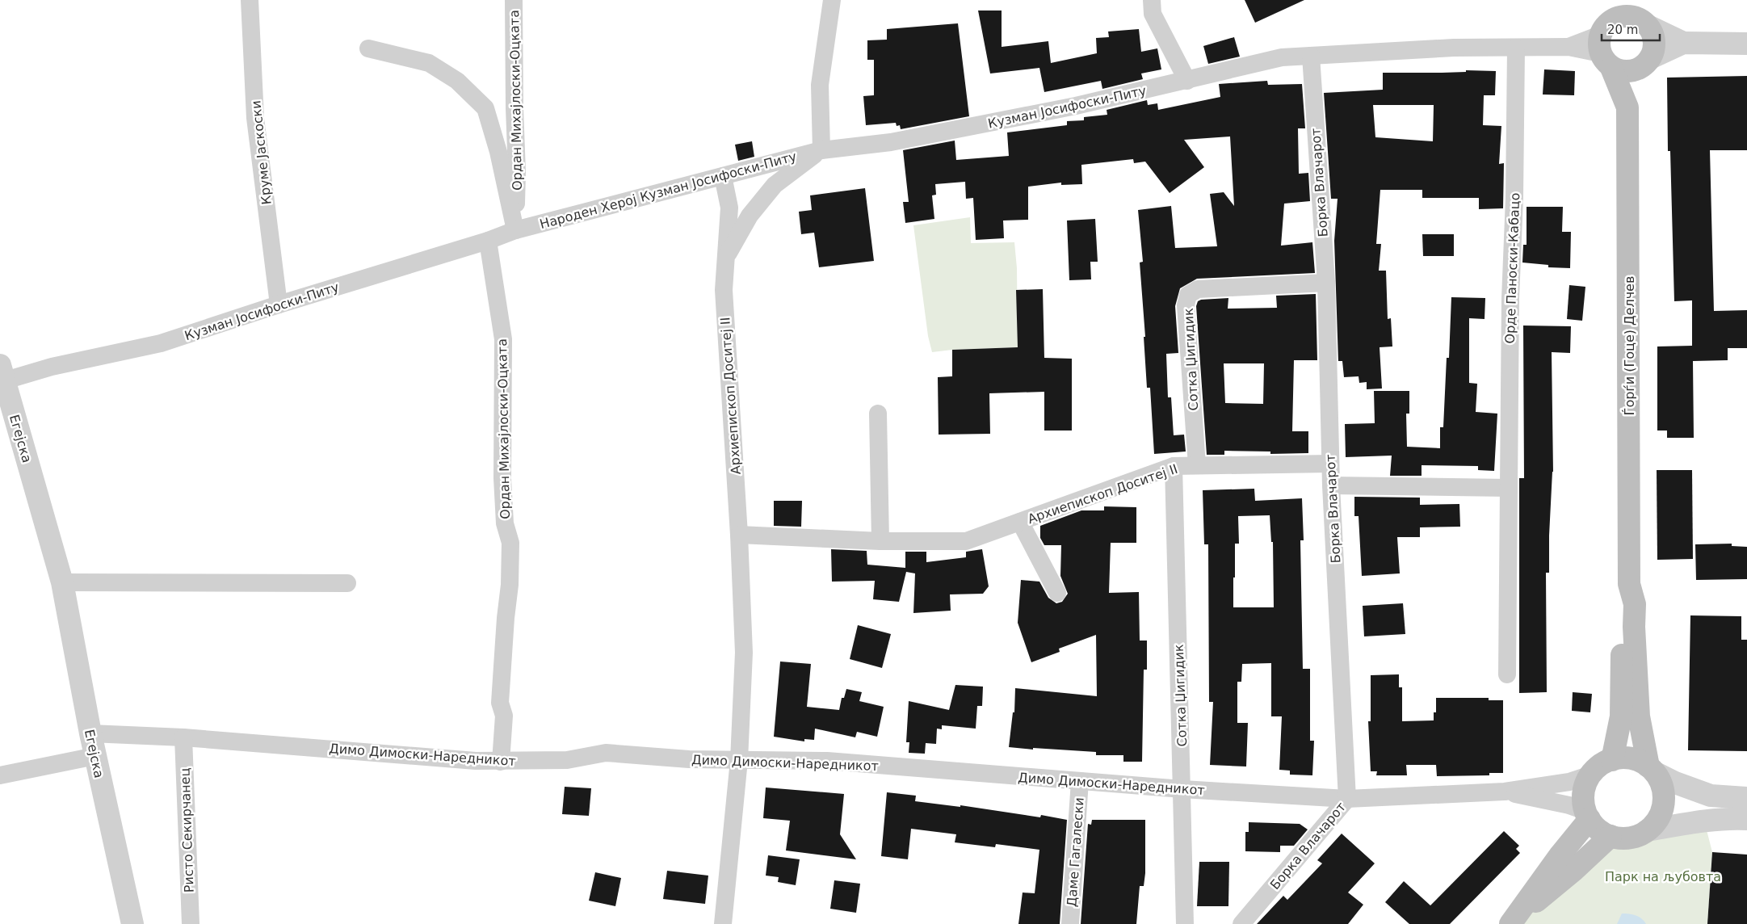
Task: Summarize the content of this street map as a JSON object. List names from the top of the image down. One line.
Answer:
{"streets":{"main road":["Ѓорѓи (Гоце) Делчев"],"street":["Ордан Михајлоски-Оцката","Кузман Јосифоски-Питу","Круме Јаскоски","Борка Влачарот","Народен Херој Кузман Јосифоски-Питу","Орде Паноски-Кабацо","Сотка Џигидик","Архиепископ Доситеј II","Егејска","Димо Димоски-Наредникот","Ристо Секирчанец","Даме Гагалески"]},"crossings":[["Ордан Михајлоски-Оцката","Кузман Јосифоски-Питу"],["Ордан Михајлоски-Оцката","Народен Херој Кузман Јосифоски-Питу"],["Ордан Михајлоски-Оцката","Димо Димоски-Наредникот"],["Кузман Јосифоски-Питу","Круме Јаскоски"],["Кузман Јосифоски-Питу","Борка Влачарот"],["Кузман Јосифоски-Питу","Народен Херој Кузман Јосифоски-Питу"],["Кузман Јосифоски-Питу","Архиепископ Доситеј II"],["Кузман Јосифоски-Питу","Егејска"],["Борка Влачарот","Сотка Џигидик"],["Борка Влачарот","Архиепископ Доситеј II"],["Борка Влачарот","Димо Димоски-Наредникот"],["Народен Херој Кузман Јосифоски-Питу","Архиепископ Доситеј II"],["Ѓорѓи (Гоце) Делчев","Димо Димоски-Наредникот"],["Сотка Џигидик","Архиепископ Доситеј II"],["Сотка Џигидик","Димо Димоски-Наредникот"],["Архиепископ Доситеј II","Димо Димоски-Наредникот"],["Егејска","Димо Димоски-Наредникот"],["Димо Димоски-Наредникот","Ристо Секирчанец"],["Димо Димоски-Наредникот","Даме Гагалески"]],"parks":["Парк на љубовта"],"scale_bar":"20 m"}
